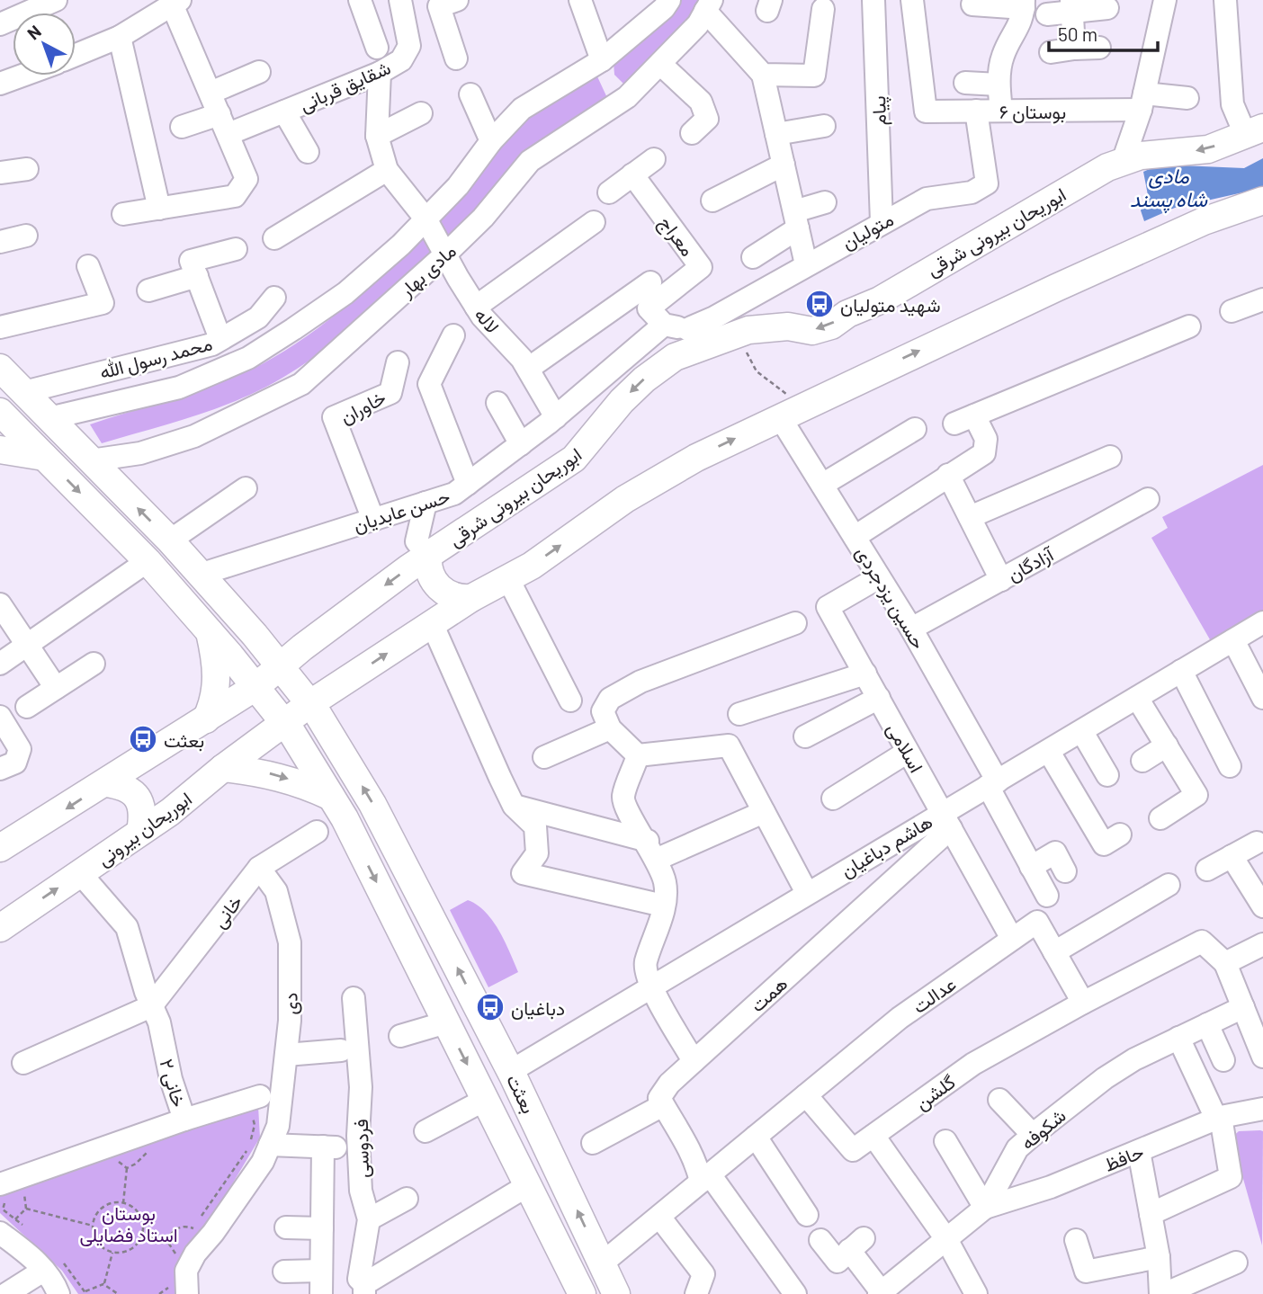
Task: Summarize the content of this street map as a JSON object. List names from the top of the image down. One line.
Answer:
{"streets":{"main road":["ابوریحان بیرونی شرقی","ابوریحان بیرونی","بعثت"],"street":["شقایق قربانی","پیام","بوستان ۶","متولیان","معراج","مادی بهار","لاله","محمد رسول الله","خاوران","حسن عابدیان","آزادگان","حسین یزدجردی","اسلامی","هاشم دباغیان","خانی","همت","عدالت","دی","خانی ۲","گلشن","شکوفه","فردوسی","حافظ"]},"crossings":[["پیام","متولیان"],["بوستان ۶","متولیان"],["متولیان","ابوریحان بیرونی شرقی"],["ابوریحان بیرونی شرقی","بعثت"],["معراج","حسن عابدیان"],["مادی بهار","لاله"],["مادی بهار","بعثت"],["لاله","حسن عابدیان"],["محمد رسول الله","بعثت"],["خاوران","حسن عابدیان"],["حسن عابدیان","بعثت"],["آزادگان","حسین یزدجردی"],["حسین یزدجردی","اسلامی"],["حسین یزدجردی","هاشم دباغیان"],["اسلامی","هاشم دباغیان"],["اسلامی","همت"],["اسلامی","عدالت"],["ابوریحان بیرونی","خانی ۲"],["ابوریحان بیرونی","بعثت"],["هاشم دباغیان","همت"],["هاشم دباغیان","بعثت"],["خانی","دی"],["خانی","خانی ۲"],["عدالت","گلشن"],["عدالت","بعثت"],["شکوفه","حافظ"]],"water":["مادی شاه پسند"],"parks":["بوستان استاد فضایلی"],"places":{"bus stop":["شهید متولیان","بعثت","دباغیان"]},"scale_bar":"50 m","north":"top left"}
